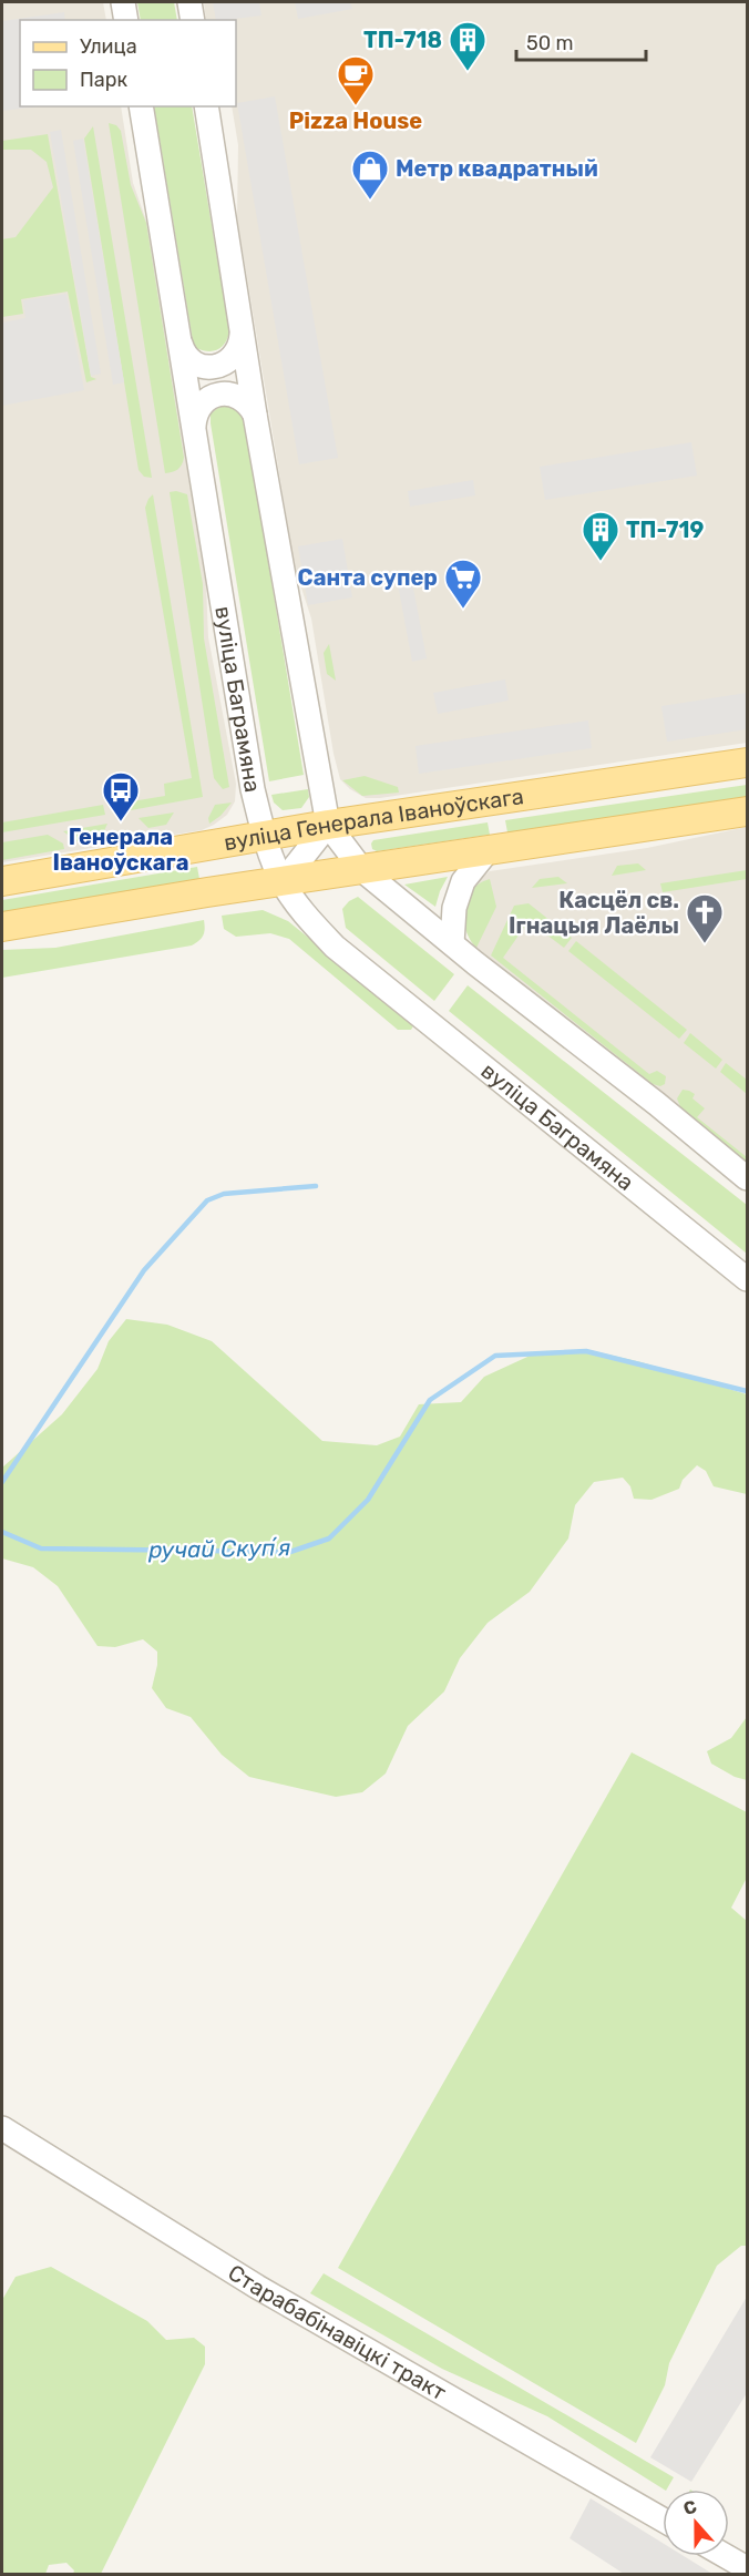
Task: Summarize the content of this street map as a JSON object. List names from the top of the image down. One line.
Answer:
{"streets":{"main road":["вуліца Генерала Іваноўскага"],"street":["вуліца Баграмяна","Старабабінавіцкі тракт"]},"crossings":[["вуліца Баграмяна","вуліца Генерала Іваноўскага"]],"water":["ручай Скупʼя"],"places":{"building":["ТП-718","ТП-719"],"cafe":["Pizza House"],"shop":["Метр квадратный"],"supermarket":["Санта супер"],"bus stop":["Генерала Іваноўскага"],"church":["Касцёл св. Ігнацыя Лаёлы"]},"legend":["Улица","Парк"],"scale_bar":"50 m","north":"top"}
